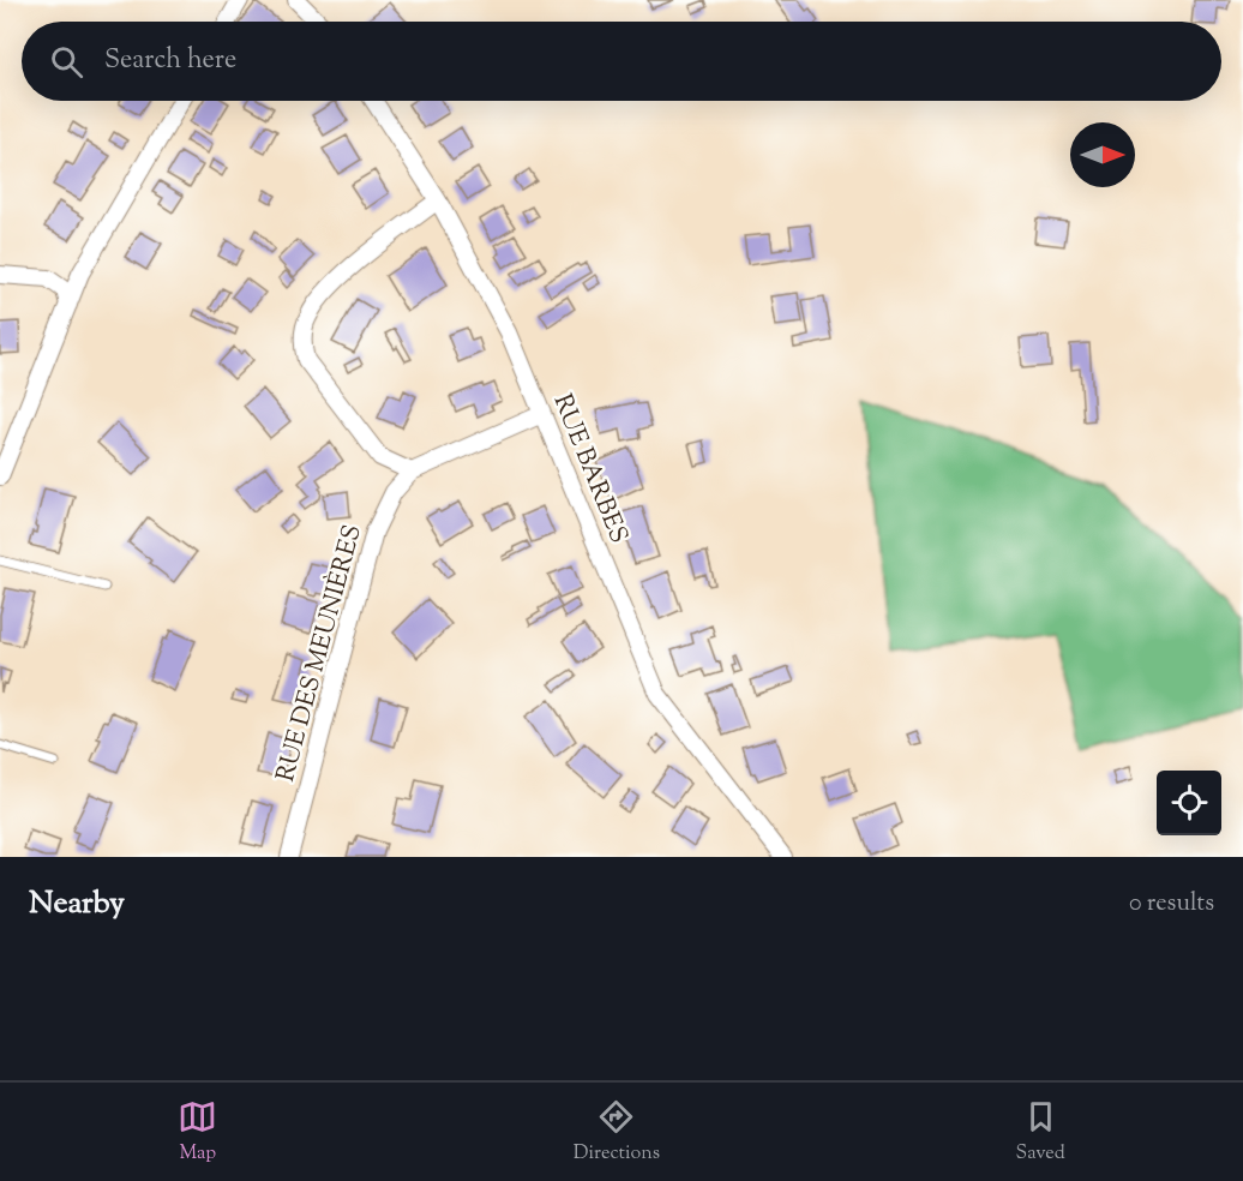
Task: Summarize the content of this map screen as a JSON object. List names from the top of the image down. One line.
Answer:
{"streets":{"street":["RUE BARBES","RUE DES MEUNIÈRES"]},"crossings":[["RUE BARBES","RUE DES MEUNIÈRES"]],"north":"right","page":{"search":"Search here","heading":["Nearby","0 results"],"nav":["Map","Directions","Saved"]}}
